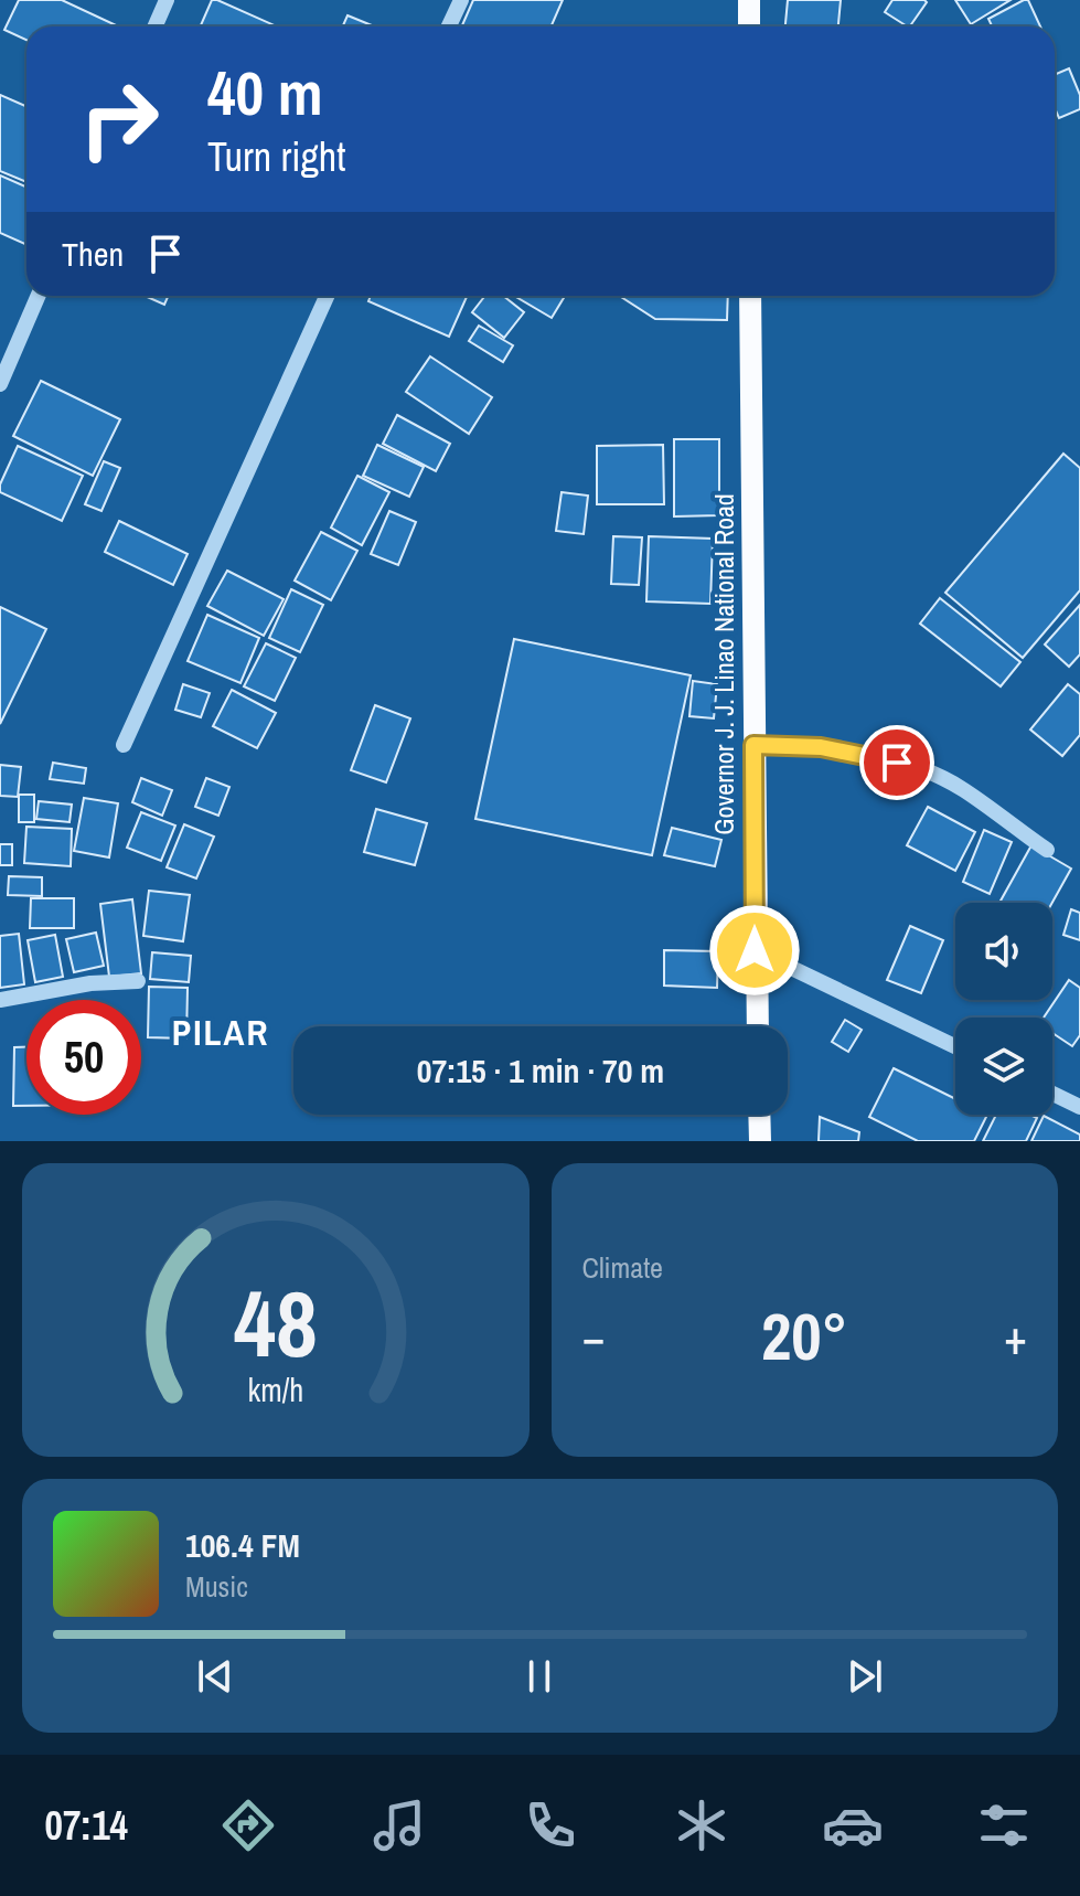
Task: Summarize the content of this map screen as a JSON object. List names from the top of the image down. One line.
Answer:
{"streets":{"main road":["Governor J. J. Linao National Road"]},"districts":["PILAR"],"page":{"turn":["40 m","Turn right"],"then":"Then","limit":"50","trip":"07:15 · 1 min · 70 m","tile":"Climate","heat":["−","20°","+"],"song":["106.4 FM","Music"],"tabs":"07:14","gauge":["48","km/h"]}}
